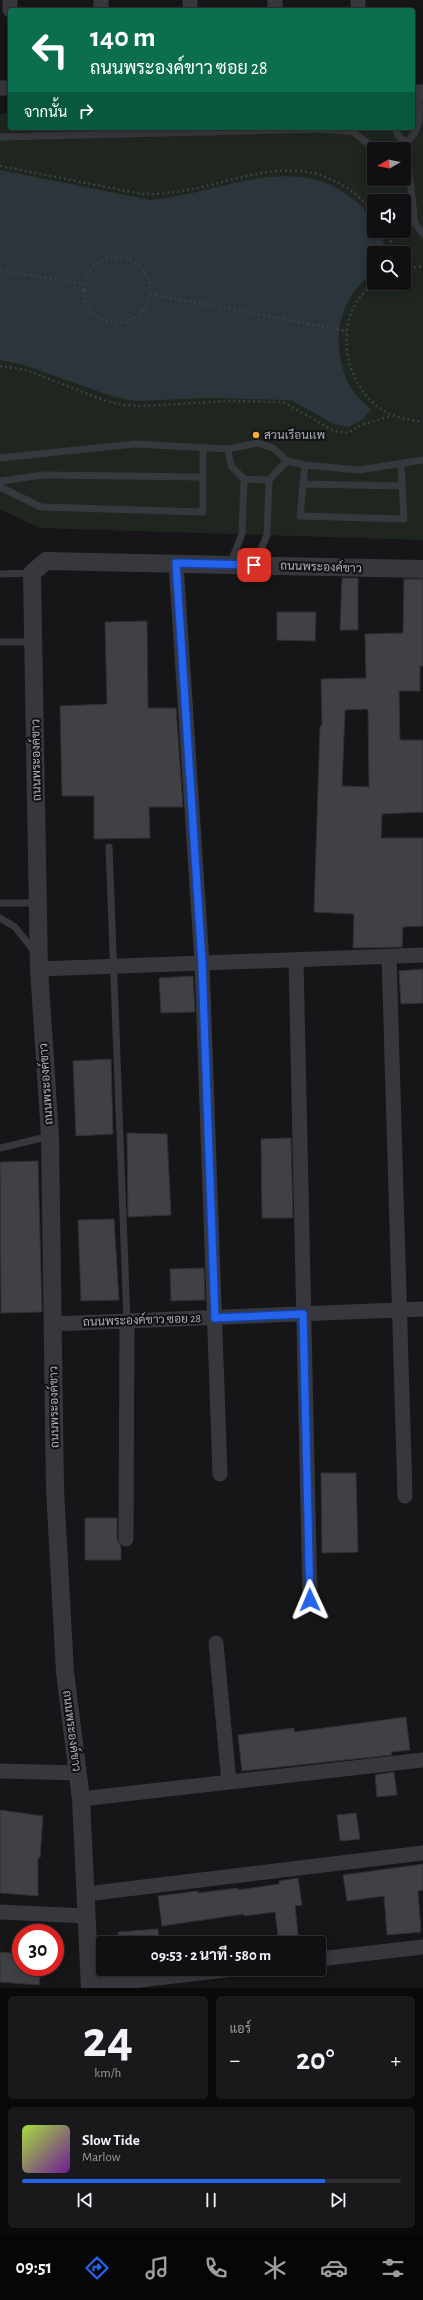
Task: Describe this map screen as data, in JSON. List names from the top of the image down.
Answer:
{
  "streets": {
    "street": ["ถนนพระองค์ขาว", "ถนนพระองค์ขาว ซอย 28"]
  },
  "crossings": [
    ["ถนนพระองค์ขาว", "ถนนพระองค์ขาว ซอย 28"]
  ],
  "places": ["สวนเรึอนเเพ"],
  "north": "left",
  "page": {
    "turn": ["140 m", "ถนนพระองค์ขาว ซอย 28"],
    "then": "จากนั้น",
    "limit": "30",
    "trip": "09:53 · 2 นาที · 580 m",
    "tile": [
      ["24", "km/h"],
      "แอร์"
    ],
    "heat": ["−", "20°", "+"],
    "song": ["Slow Tide", "Marlow"],
    "tabs": "09:51"
  }
}
